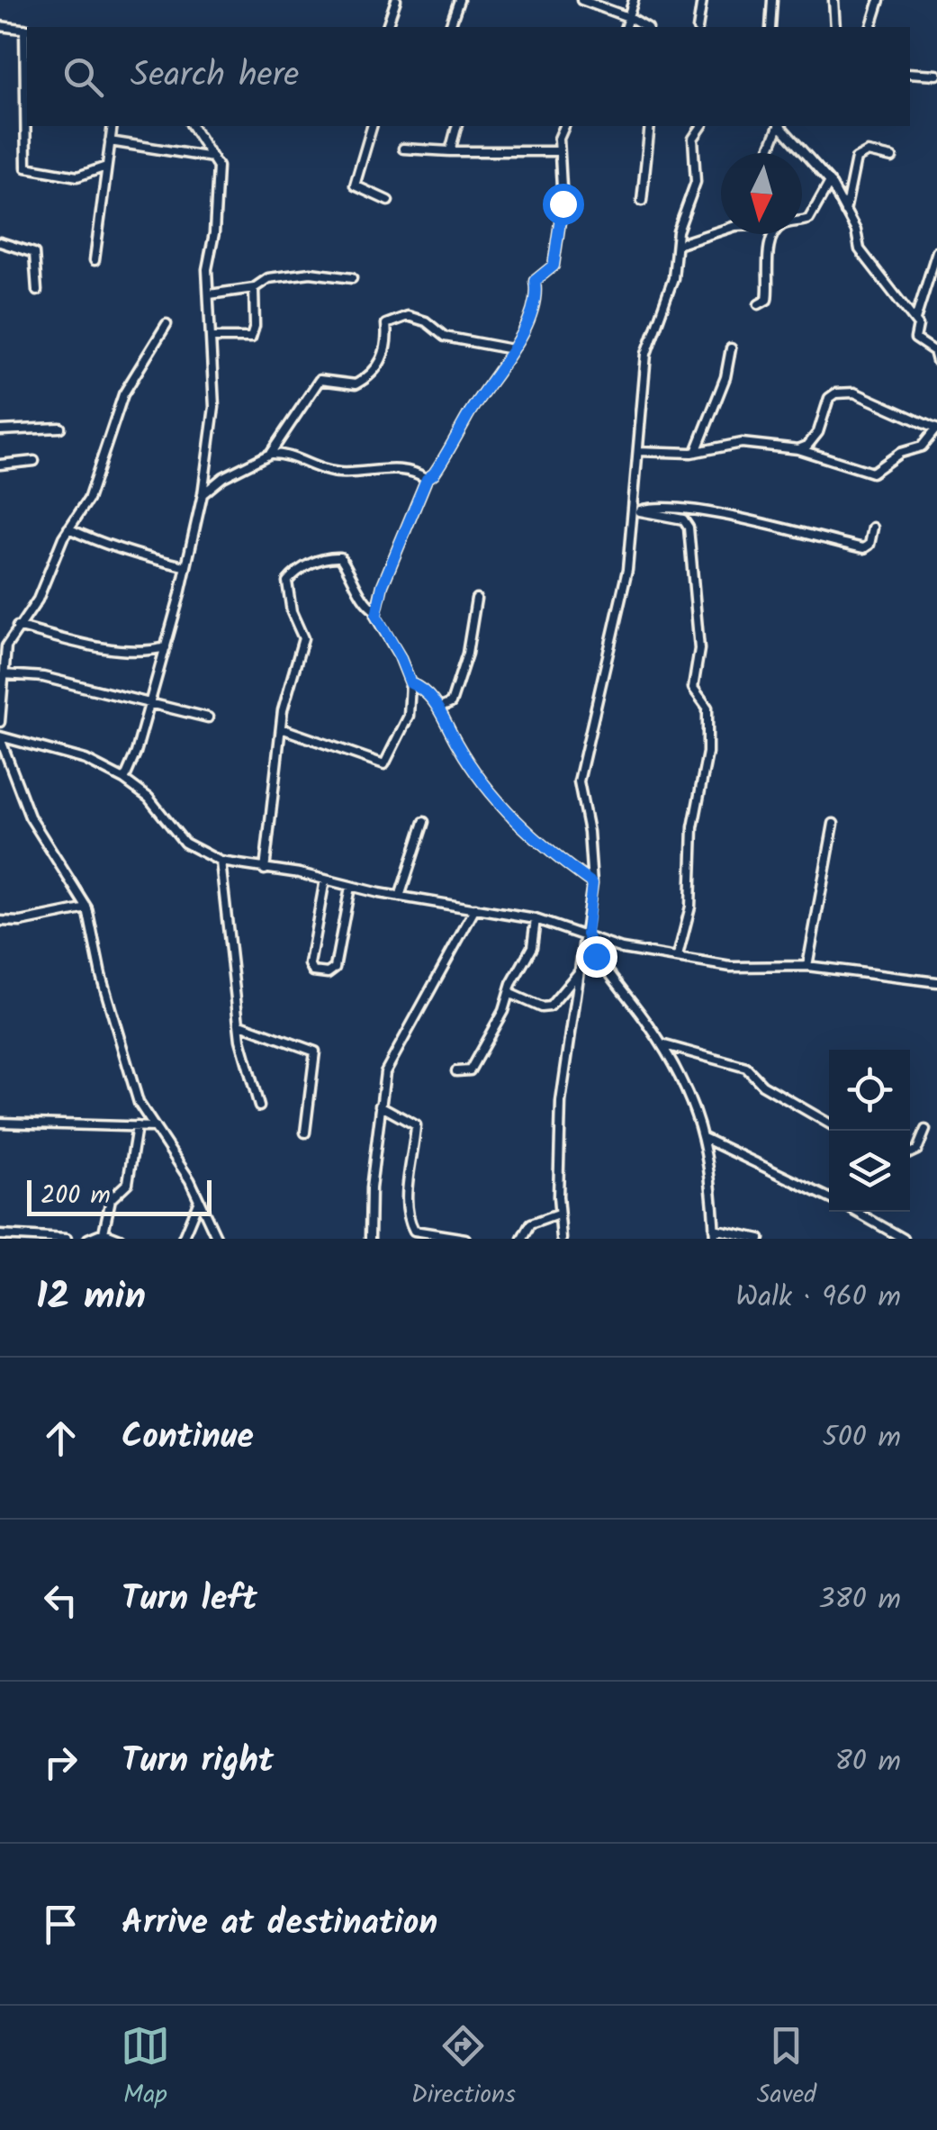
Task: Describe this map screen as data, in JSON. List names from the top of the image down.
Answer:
{
  "scale_bar": "200 m",
  "north": "bottom",
  "page": {
    "search": "Search here",
    "scale": "200 m",
    "heading": ["12 min", "Walk · 960 m"],
    "list": [
      ["Continue", "500 m"],
      ["Turn left", "380 m"],
      ["Turn right", "80 m"],
      "Arrive at destination"
    ],
    "nav": ["Map", "Directions", "Saved"]
  }
}
